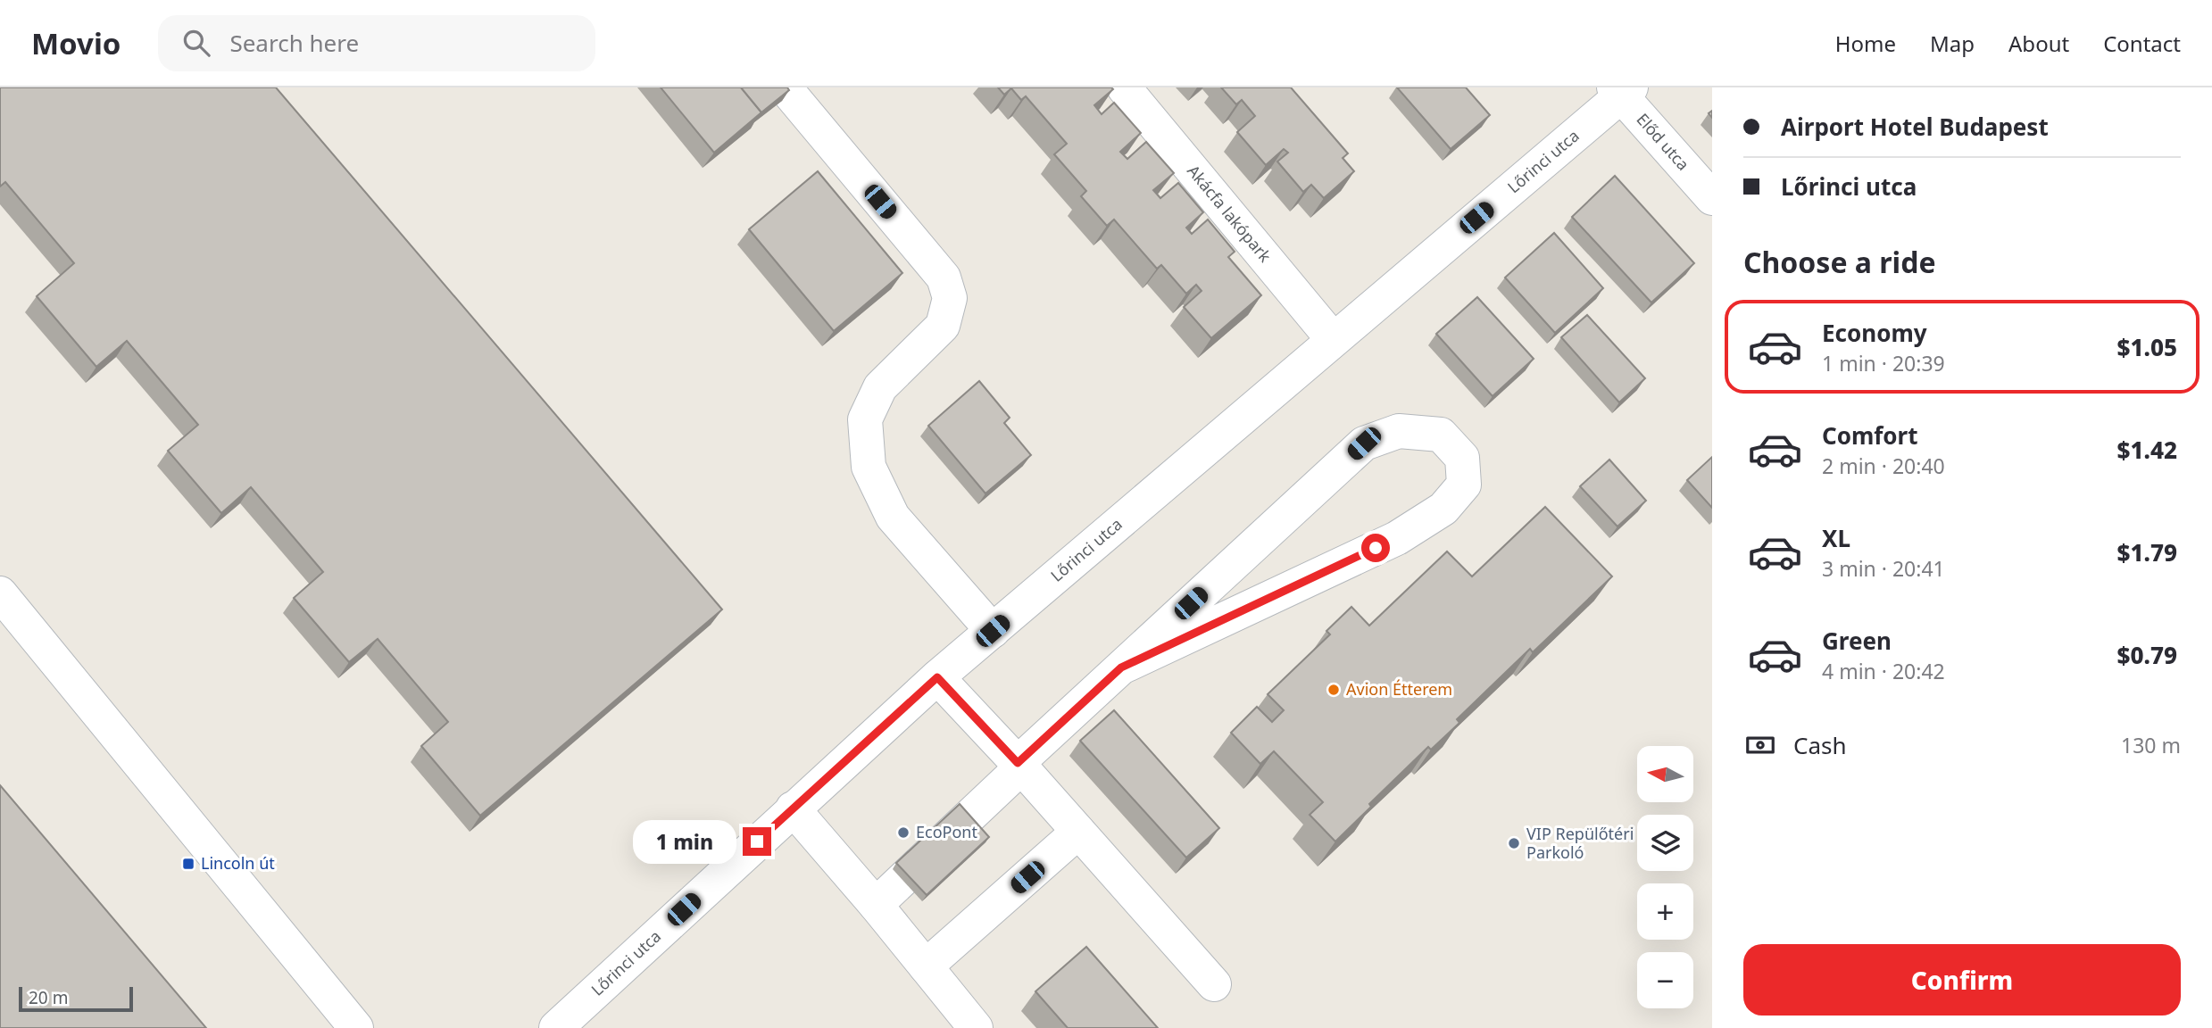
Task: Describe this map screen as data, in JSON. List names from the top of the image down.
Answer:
{
  "streets": {
    "street": ["Előd utca", "Lőrinci utca", "Akácfa lakópark"]
  },
  "crossings": [
    ["Előd utca", "Lőrinci utca"],
    ["Lőrinci utca", "Akácfa lakópark"]
  ],
  "places": {
    "other": ["Avion Étterem", "EcoPont", "VIP Repülőtéri Parkoló"],
    "transit": ["Lincoln út"]
  },
  "scale_bar": "20 m",
  "north": "left",
  "page": {
    "header": "Movio",
    "search": "Search here",
    "nav": [
      "Home",
      "Map",
      "About",
      "Contact"
    ],
    "banner": ["Airport Hotel Budapest", "Lőrinci utca"],
    "heading": "Choose a ride",
    "list": [
      {
        "name": "Economy",
        "note": "1 min · 20:39",
        "value": "$1.05"
      },
      {
        "name": "Comfort",
        "note": "2 min · 20:40",
        "value": "$1.42"
      },
      {
        "name": "XL",
        "note": "3 min · 20:41",
        "value": "$1.79"
      },
      {
        "name": "Green",
        "note": "4 min · 20:42",
        "value": "$0.79"
      }
    ],
    "pay": ["Cash", "130 m"],
    "map_buttons": ["+", "−"],
    "bubble": "1 min",
    "buttons": "Confirm",
    "scale": "20 m"
  }
}
